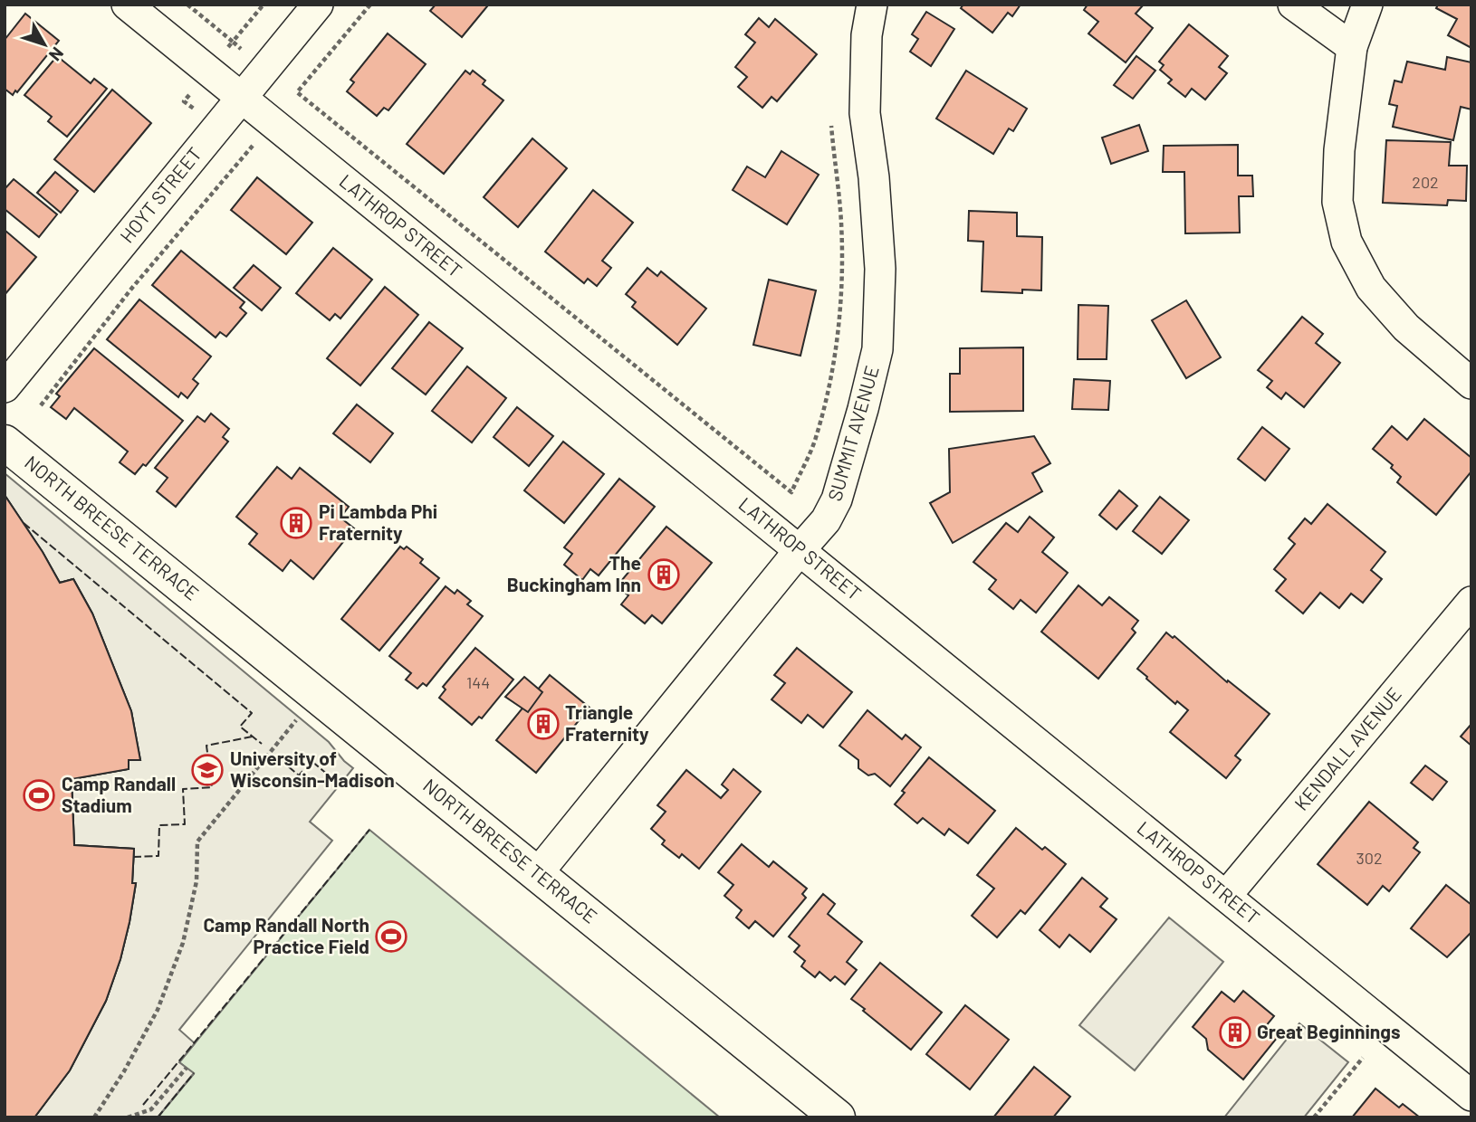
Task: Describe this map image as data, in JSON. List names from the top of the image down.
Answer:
{
  "streets": {
    "street": [
      "HOYT STREET",
      "LATHROP STREET",
      "SUMMIT AVENUE",
      "NORTH BREESE TERRACE",
      "KENDALL AVENUE"
    ]
  },
  "crossings": [
    ["HOYT STREET", "LATHROP STREET"],
    ["LATHROP STREET", "SUMMIT AVENUE"],
    ["LATHROP STREET", "KENDALL AVENUE"],
    ["SUMMIT AVENUE", "NORTH BREESE TERRACE"]
  ],
  "places": {
    "building": [
      "Pi Lambda Phi Fraternity",
      "The Buckingham Inn",
      "Triangle Fraternity",
      "Great Beginnings"
    ],
    "school or university": ["University of Wisconsin-Madison"],
    "sports": ["Camp Randall Stadium", "Camp Randall North Practice Field"]
  },
  "house_numbers": ["202", "144", "302"],
  "north": "bottom right"
}
